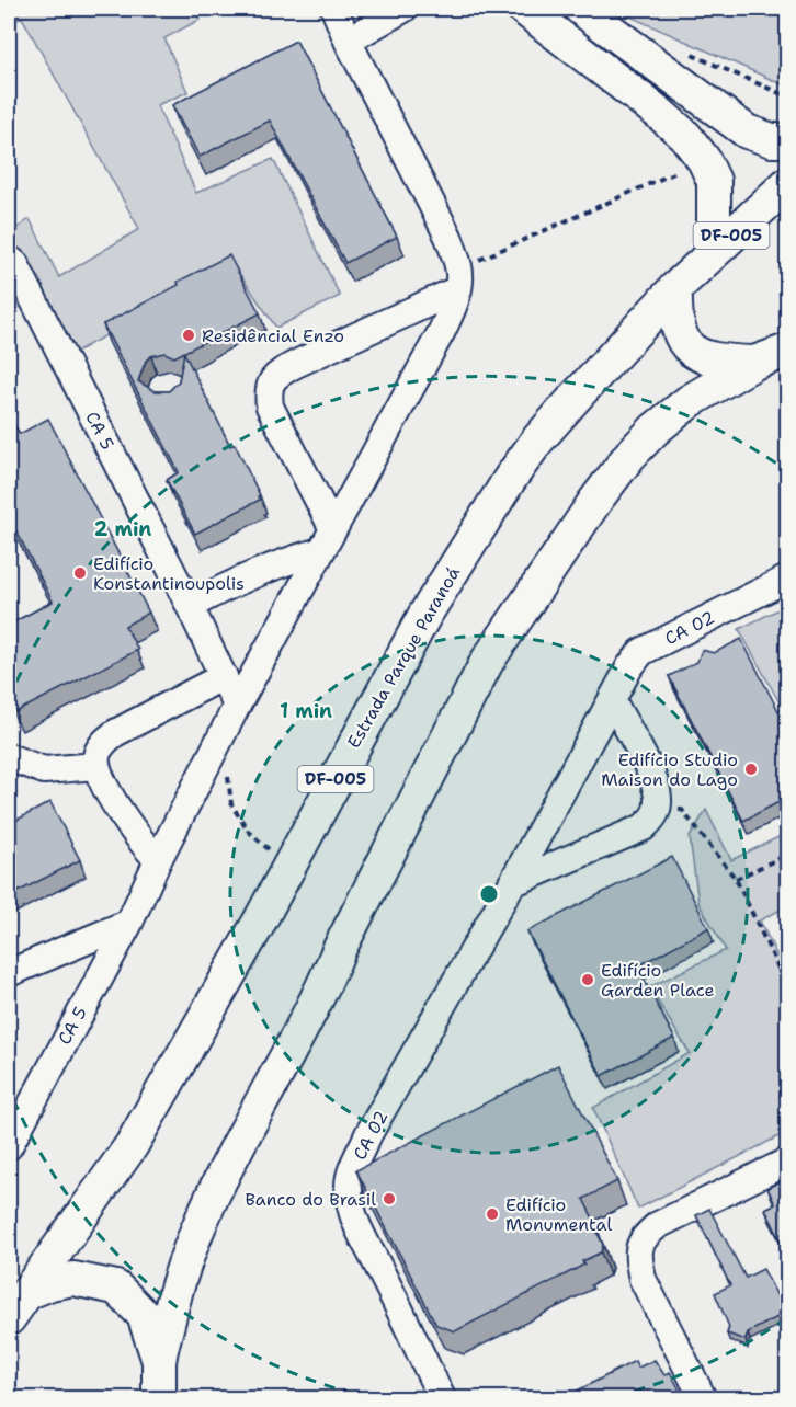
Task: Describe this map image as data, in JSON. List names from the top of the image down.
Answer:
{
  "streets": {
    "main road": ["DF-005", "Estrada Parque Paranoá"],
    "street": ["CA 5", "CA 02"]
  },
  "places": [
    "Residêncial Enzo",
    "Edifício Konstantinoupolis",
    "Edifício Studio Maison do Lago",
    "Edifício Garden Place",
    "Banco do Brasil",
    "Edifício Monumental"
  ],
  "rings": ["2 min", "1 min"]
}
